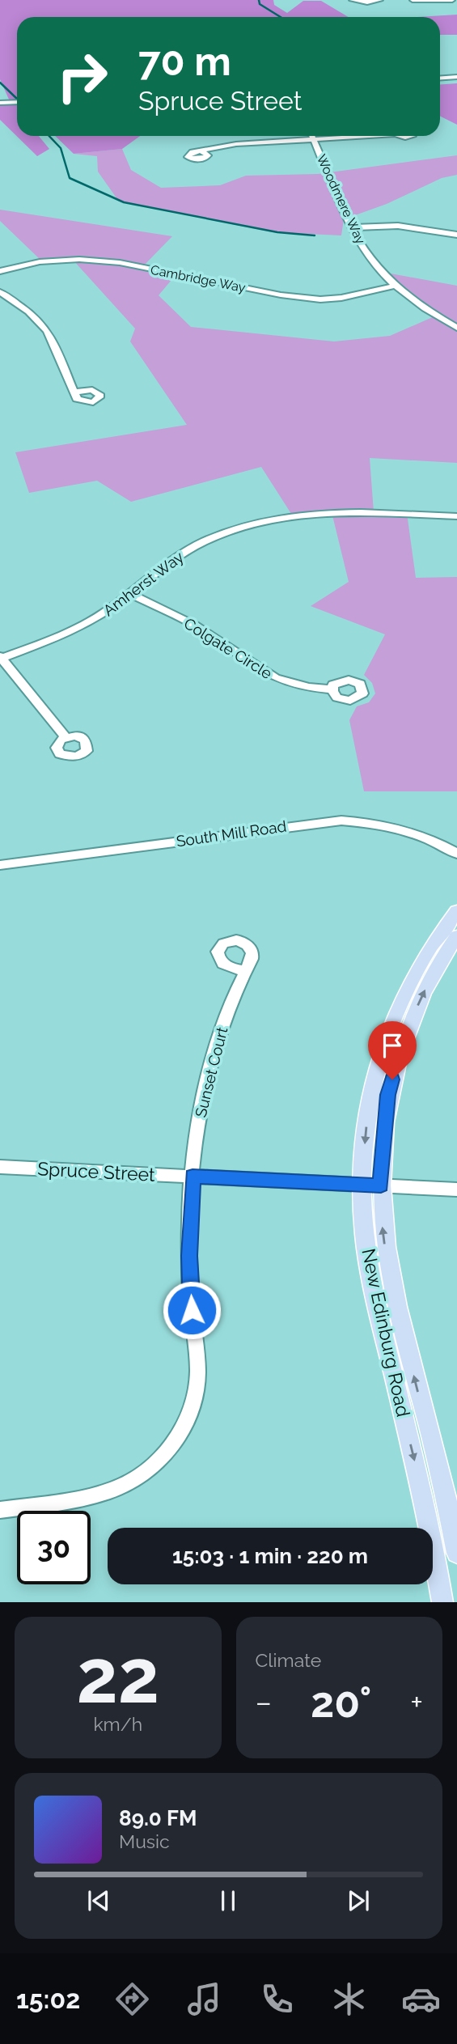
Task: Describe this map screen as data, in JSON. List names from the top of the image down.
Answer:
{
  "streets": {
    "main road": ["New Edinburg Road"],
    "street": [
      "Woodmere Way",
      "Cambridge Way",
      "Amherst Way",
      "Colgate Circle",
      "South Mill Road",
      "Sunset Court",
      "Spruce Street"
    ]
  },
  "crossings": [
    ["Woodmere Way", "Cambridge Way"],
    ["Amherst Way", "Colgate Circle"],
    ["Sunset Court", "Spruce Street"],
    ["Spruce Street", "New Edinburg Road"]
  ],
  "page": {
    "turn": ["70 m", "Spruce Street"],
    "limit": "30",
    "trip": "15:03 · 1 min · 220 m",
    "tile": [
      ["22", "km/h"],
      "Climate"
    ],
    "heat": ["−", "20°", "+"],
    "song": ["89.0 FM", "Music"],
    "tabs": "15:02"
  }
}
